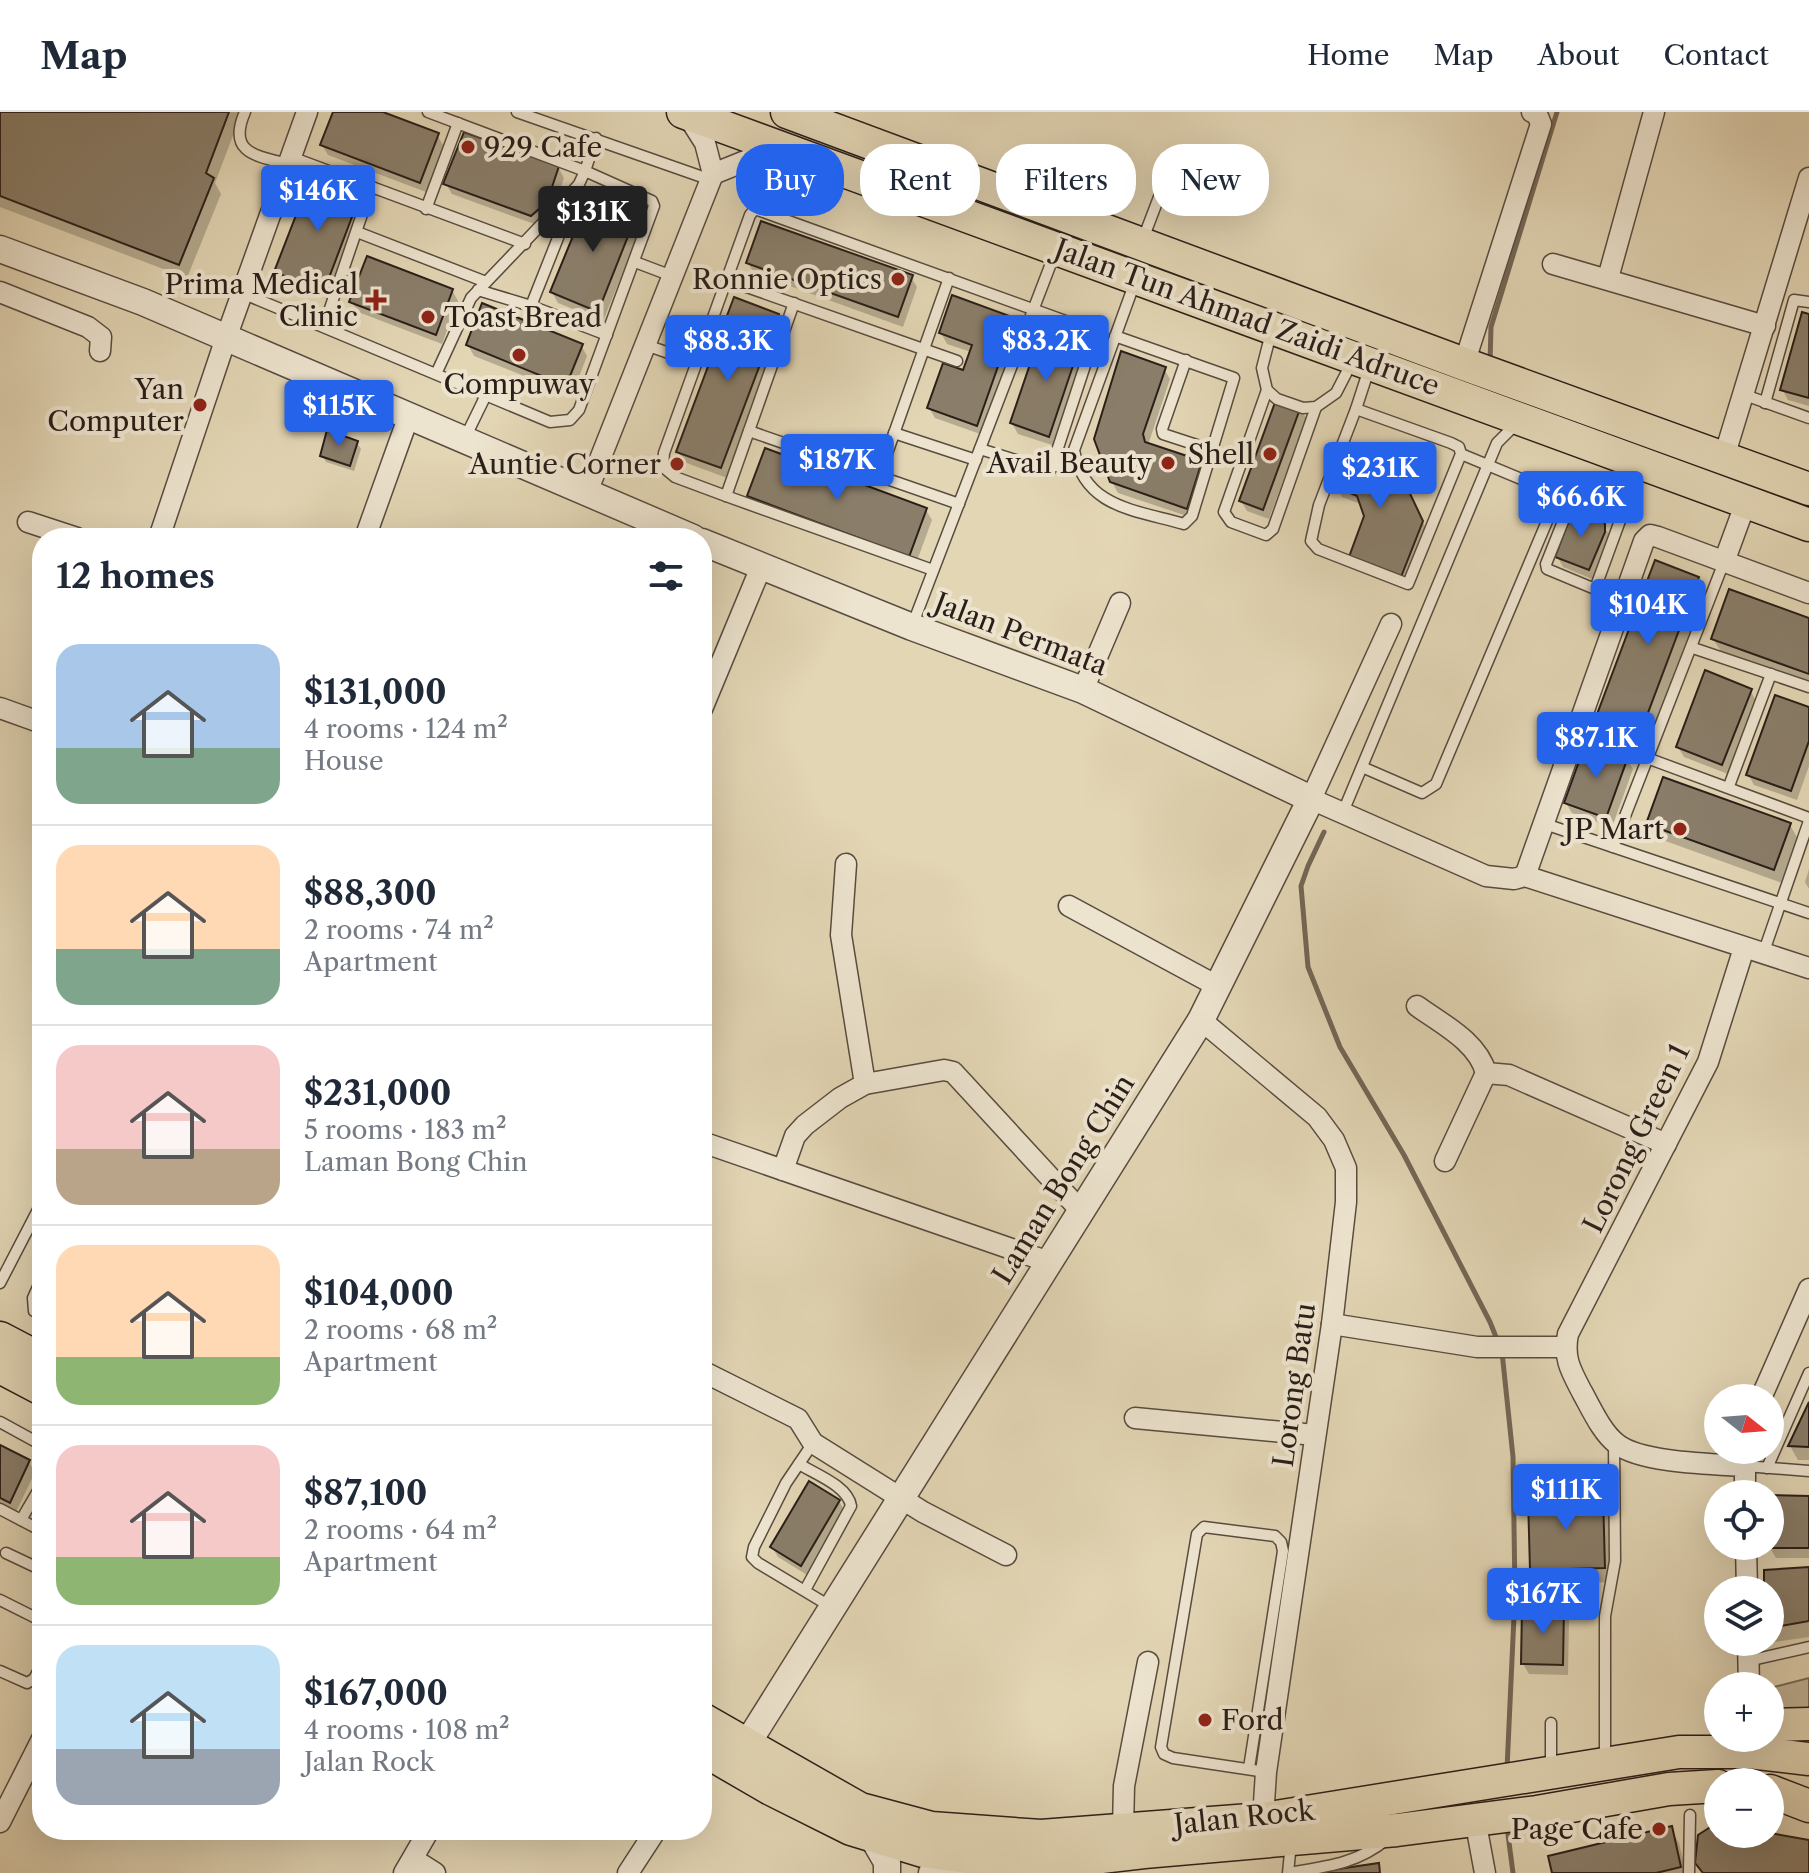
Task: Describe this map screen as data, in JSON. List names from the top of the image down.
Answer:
{
  "streets": {
    "main road": ["Jalan Tun Ahmad Zaidi Adruce", "Jalan Rock"],
    "street": [
      "Jalan Permata",
      "Lorong Green 1",
      "Laman Bong Chin",
      "Lorong Batu"
    ]
  },
  "crossings": [
    ["Jalan Permata", "Laman Bong Chin"],
    ["Laman Bong Chin", "Lorong Batu"],
    ["Laman Bong Chin", "Jalan Rock"],
    ["Lorong Batu", "Jalan Rock"]
  ],
  "places": {
    "other": [
      "929 Cafe",
      "Ronnie Optics",
      "Toast Bread",
      "Compuway",
      "Yan Computer",
      "Shell",
      "Avail Beauty",
      "Auntie Corner",
      "JP Mart",
      "Ford",
      "Page Cafe"
    ],
    "health": ["Prima Medical Clinic"]
  },
  "north": "right",
  "page": {
    "header": "Map",
    "nav": [
      "Home",
      "Map",
      "About",
      "Contact"
    ],
    "chip": [
      "Buy",
      "Rent",
      "Filters",
      "New"
    ],
    "price": [
      "$146K",
      "$131K",
      "$88.3K",
      "$83.2K",
      "$115K",
      "$187K",
      "$231K",
      "$66.6K",
      "$104K",
      "$87.1K",
      "$111K",
      "$167K"
    ],
    "heading": "12 homes",
    "list": [
      {
        "name": "$131,000",
        "note": "4 rooms · 124 m² · House"
      },
      {
        "name": "$88,300",
        "note": "2 rooms · 74 m² · Apartment"
      },
      {
        "name": "$231,000",
        "note": "5 rooms · 183 m² · Laman Bong Chin"
      },
      {
        "name": "$104,000",
        "note": "2 rooms · 68 m² · Apartment"
      },
      {
        "name": "$87,100",
        "note": "2 rooms · 64 m² · Apartment"
      },
      {
        "name": "$167,000",
        "note": "4 rooms · 108 m² · Jalan Rock"
      }
    ],
    "map_buttons": ["+", "−"]
  }
}
